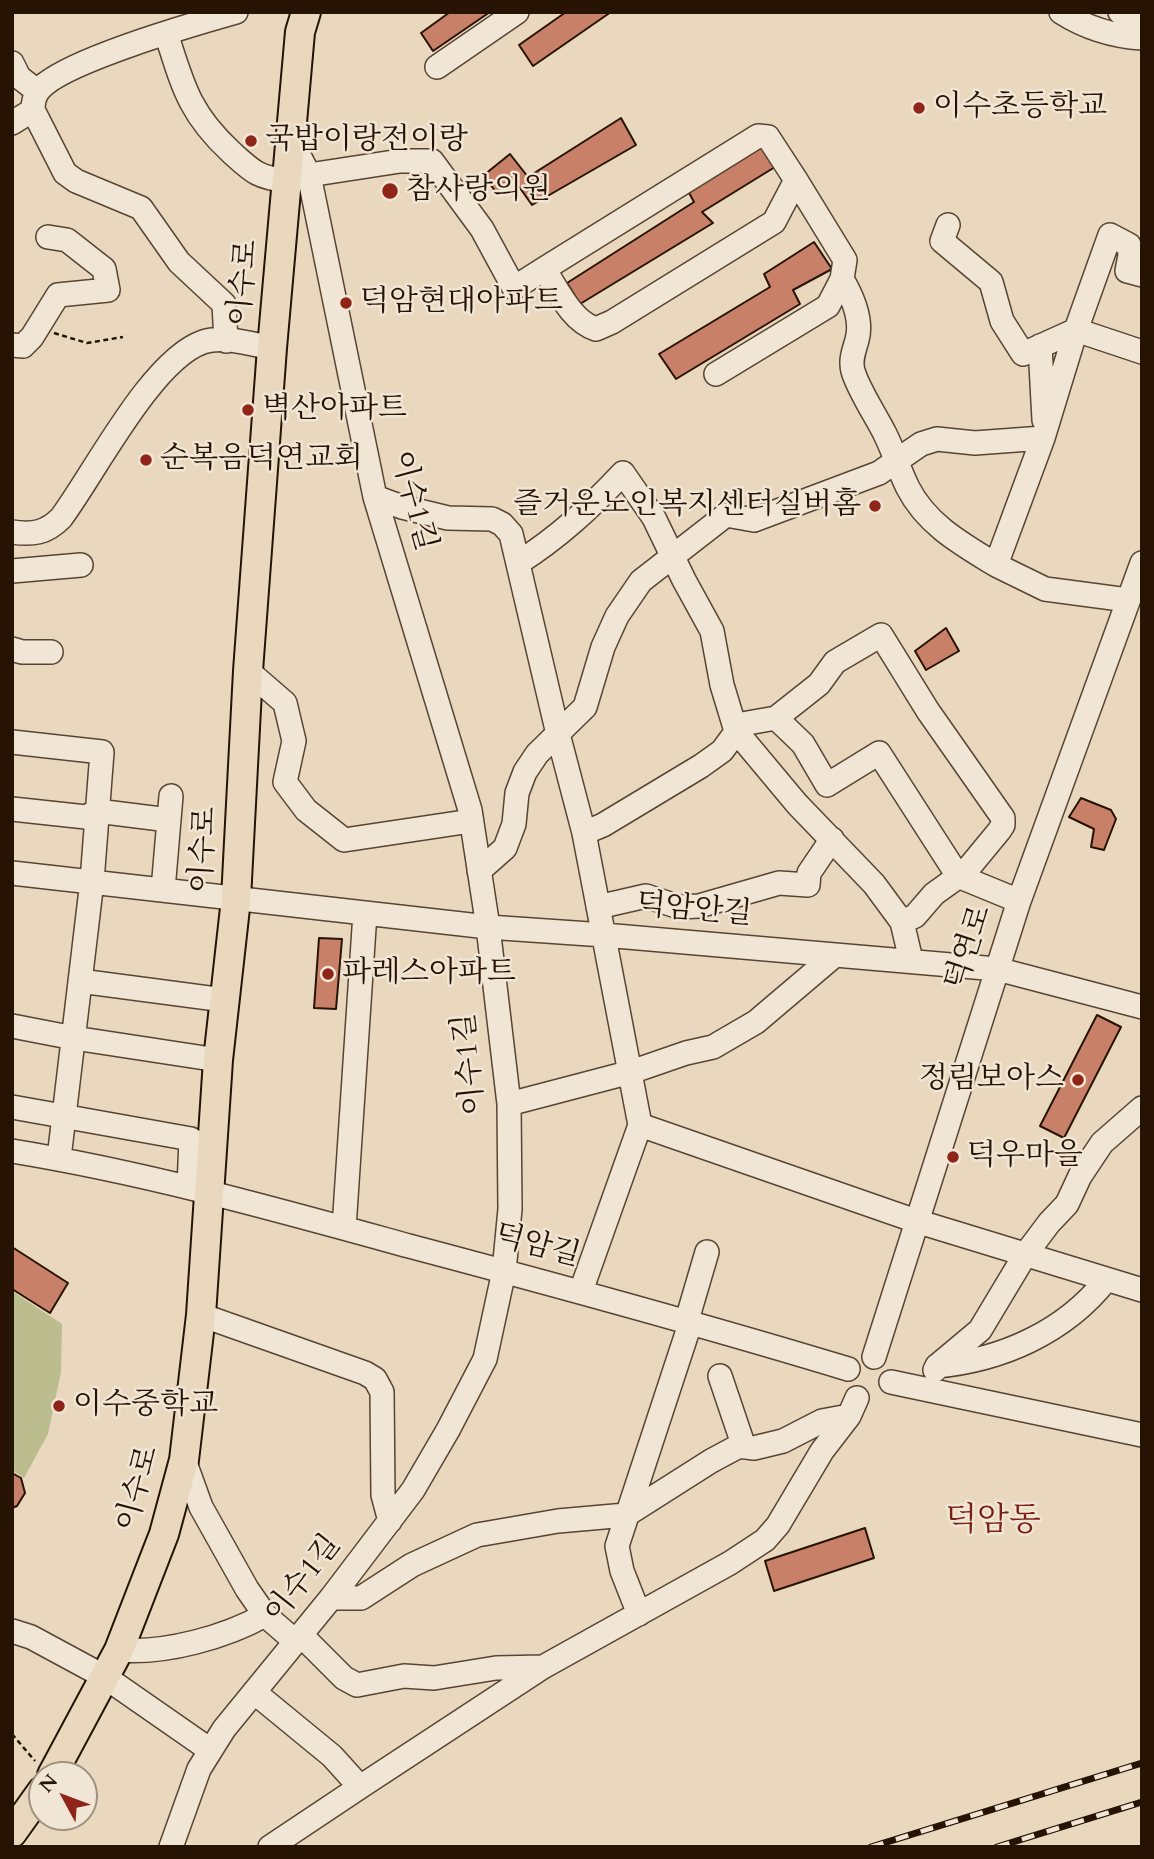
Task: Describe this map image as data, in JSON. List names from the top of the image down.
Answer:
{
  "streets": {
    "main road": ["이수로"],
    "street": [
      "이수1길",
      "덕암안길",
      "덕연로",
      "덕암길"
    ]
  },
  "crossings": [
    ["이수로", "이수1길"],
    ["이수로", "덕암안길"],
    ["이수로", "덕암길"],
    ["이수1길", "덕암안길"],
    ["이수1길", "덕암길"],
    ["덕암안길", "덕연로"],
    ["덕연로", "덕암길"]
  ],
  "districts": ["덕암동"],
  "places": [
    "이수초등학교",
    "국밥이랑전이랑",
    "참사랑의원",
    "덕암현대아파트",
    "벽산아파트",
    "순복음덕연교회",
    "즐거운노인복지센터실버홈",
    "파레스아파트",
    "정림보아스",
    "덕우마을",
    "이수중학교"
  ],
  "north": "top left"
}
